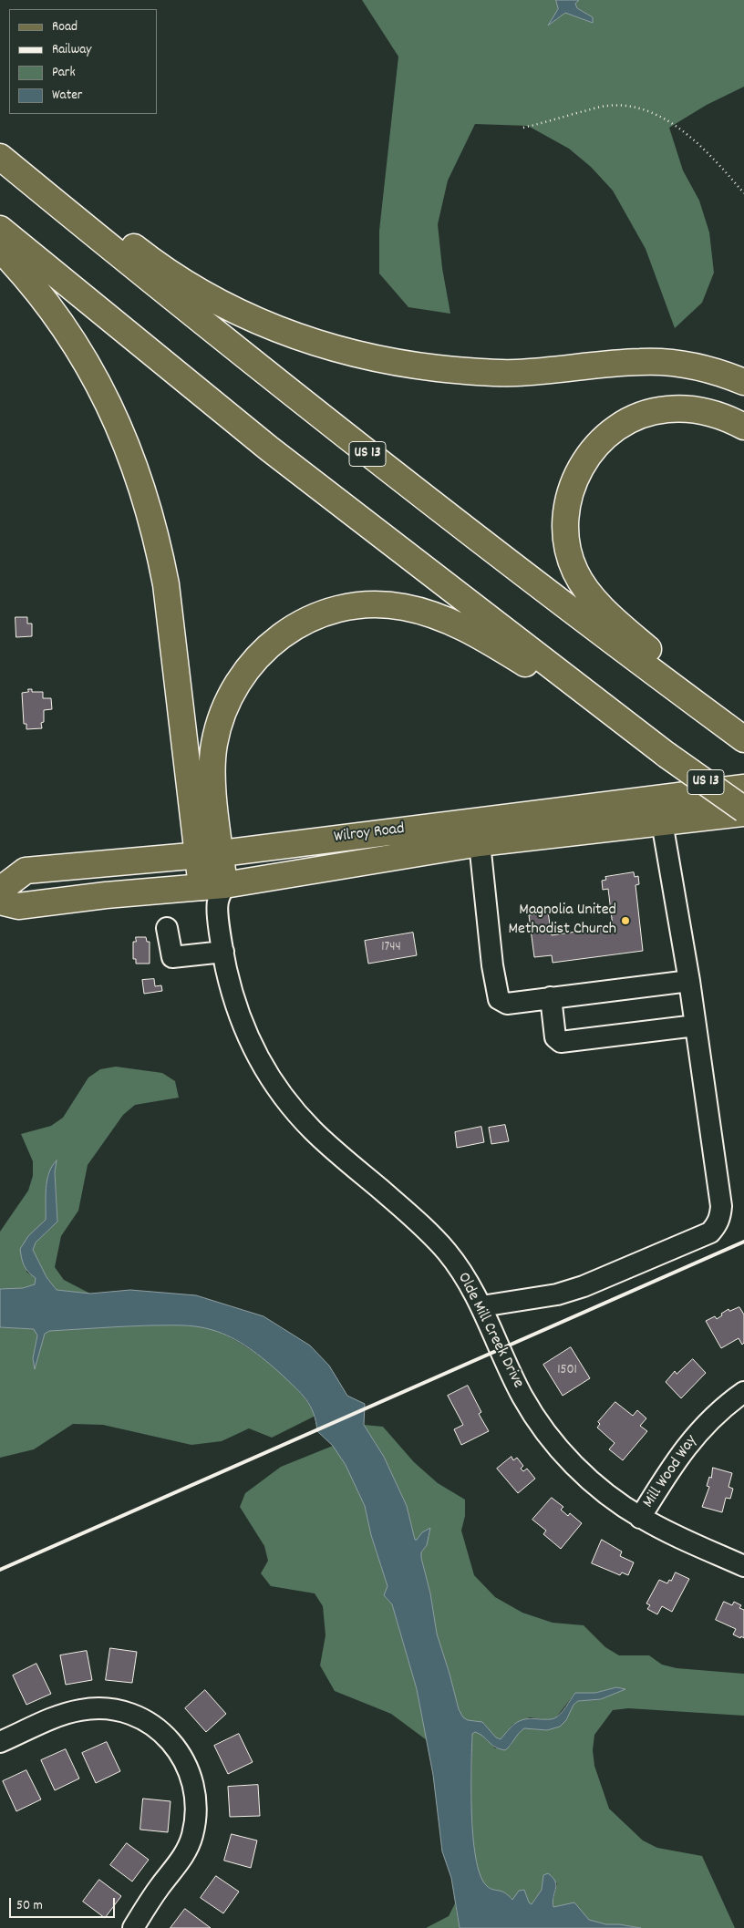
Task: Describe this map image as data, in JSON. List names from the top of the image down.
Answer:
{
  "streets": {
    "main road": ["US 13", "Wilroy Road"],
    "street": ["Olde Mill Creek Drive", "Mill Wood Way"]
  },
  "crossings": [
    ["US 13", "Wilroy Road"],
    ["Wilroy Road", "Olde Mill Creek Drive"],
    ["Olde Mill Creek Drive", "Mill Wood Way"]
  ],
  "places": ["Magnolia United Methodist Church"],
  "house_numbers": ["1744", "1501"],
  "legend": [
    "Road",
    "Railway",
    "Park",
    "Water"
  ],
  "scale_bar": "50 m"
}
